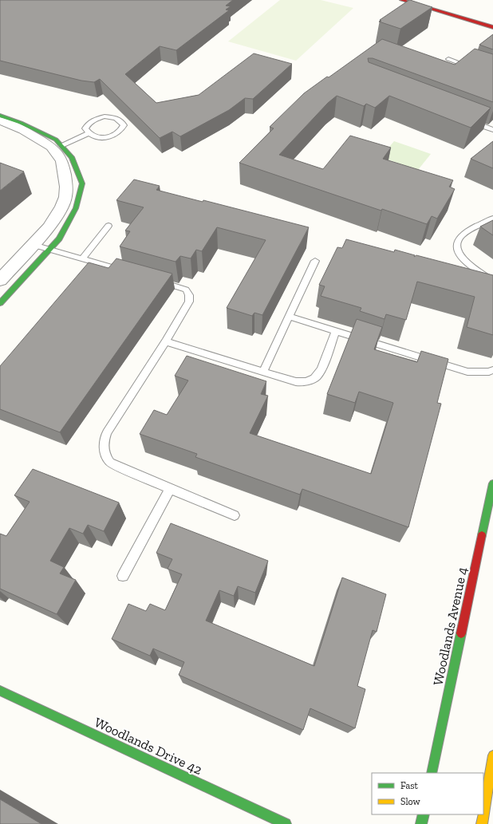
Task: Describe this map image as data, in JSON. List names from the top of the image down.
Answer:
{
  "streets": {
    "street": ["Woodlands Avenue 4", "Woodlands Drive 42"]
  },
  "legend": ["Fast", "Slow"]
}
